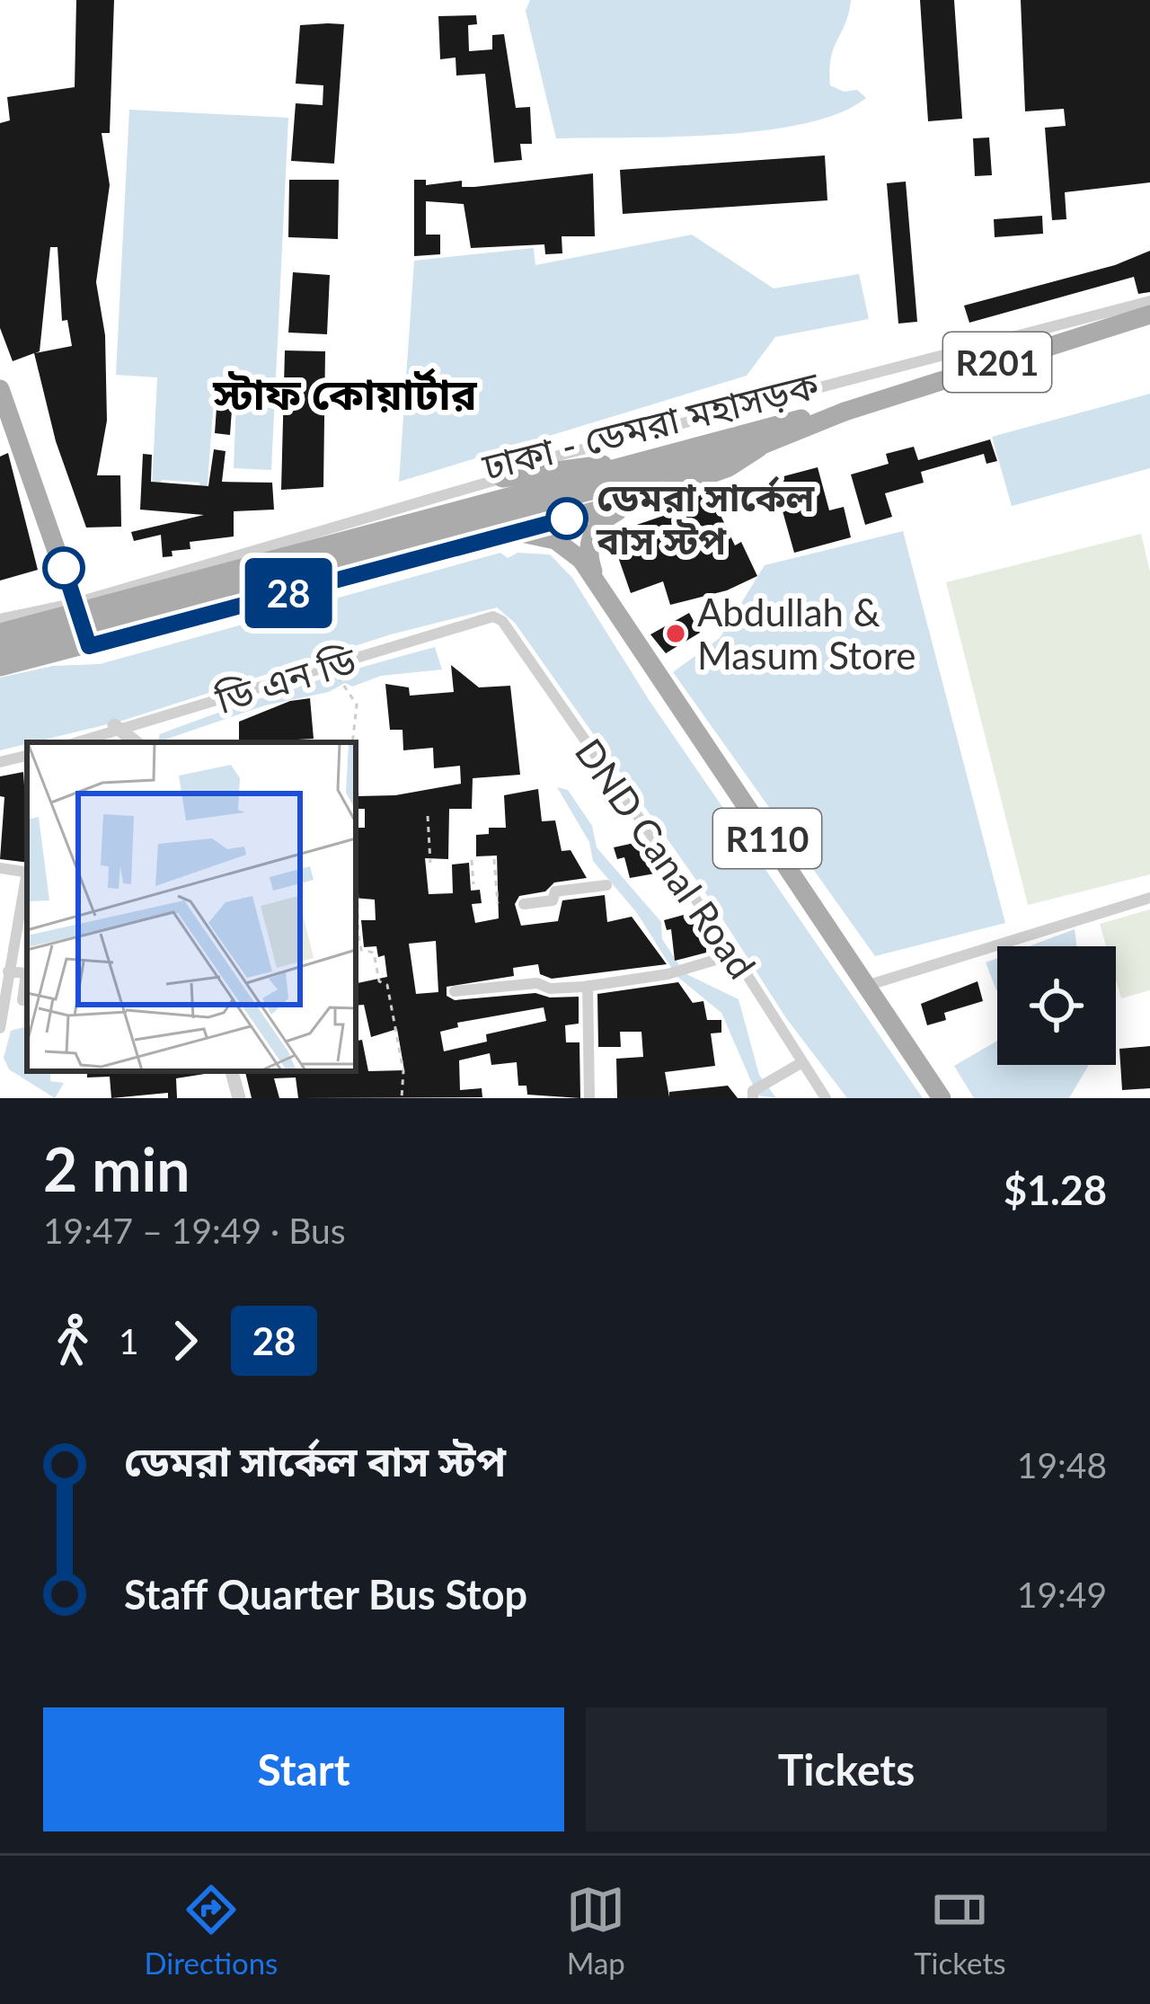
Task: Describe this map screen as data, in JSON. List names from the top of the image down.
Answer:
{
  "streets": {
    "main road": ["R201", "ঢাকা - ডেমরা মহাসড়ক", "R110"],
    "street": ["ডি এন ডি", "DND Canal Road"]
  },
  "crossings": [
    ["R201", "ঢাকা - ডেমরা মহাসড়ক"],
    ["ডি এন ডি", "DND Canal Road"]
  ],
  "districts": ["স্টাফ কোয়ার্টার"],
  "places": ["ডেমরা সার্কেল বাস স্টপ", "Abdullah & Masum Store"],
  "lines": ["bus line 28"],
  "page": {
    "on_map": "28",
    "heading": ["2 min", "19:47 – 19:49 · Bus", "$1.28"],
    "legs": ["1", "28"],
    "list": [
      {
        "name": "ডেমরা সার্কেল বাস স্টপ",
        "value": "19:48"
      },
      {
        "name": "Staff Quarter Bus Stop",
        "value": "19:49"
      }
    ],
    "buttons": ["Start", "Tickets"],
    "tabs": ["Directions", "Map", "Tickets"]
  }
}
